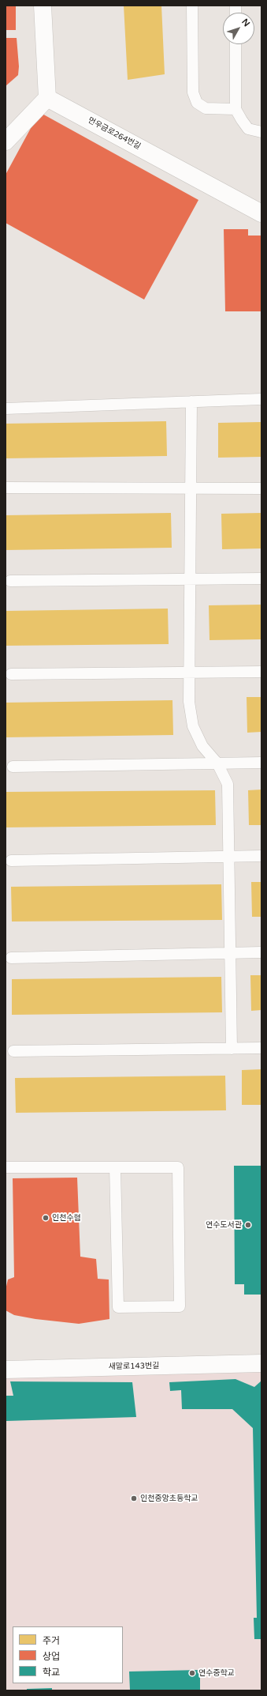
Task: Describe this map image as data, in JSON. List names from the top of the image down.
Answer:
{
  "streets": {
    "street": ["먼우금로264번길", "새말로143번길"]
  },
  "places": [
    "인천수협",
    "연수도서관",
    "인천중앙초등학교",
    "연수중학교"
  ],
  "legend": ["주거", "상업", "학교"],
  "north": "top right"
}
